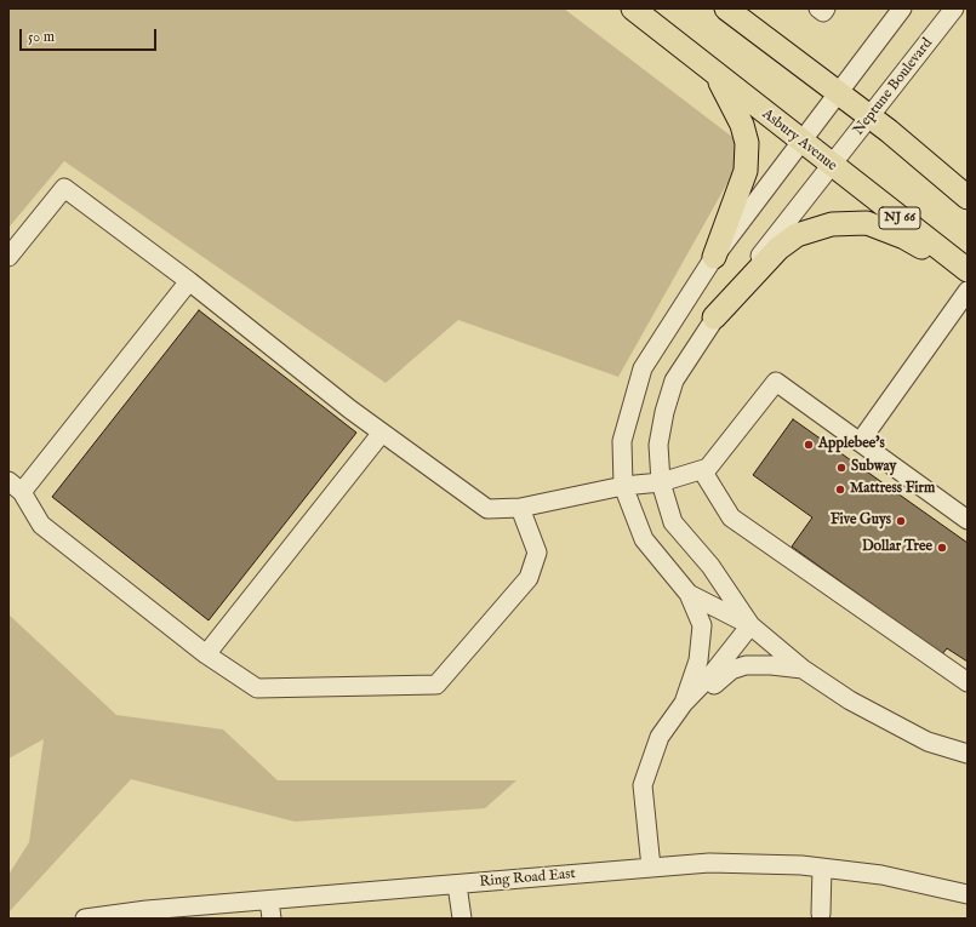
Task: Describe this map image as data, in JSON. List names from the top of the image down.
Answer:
{
  "streets": {
    "main road": ["Asbury Avenue", "NJ 66"],
    "street": ["Neptune Boulevard", "Ring Road East"]
  },
  "crossings": [
    ["Neptune Boulevard", "Asbury Avenue"]
  ],
  "places": [
    "Applebee's",
    "Subway",
    "Mattress Firm",
    "Five Guys",
    "Dollar Tree"
  ],
  "scale_bar": "50 m"
}
